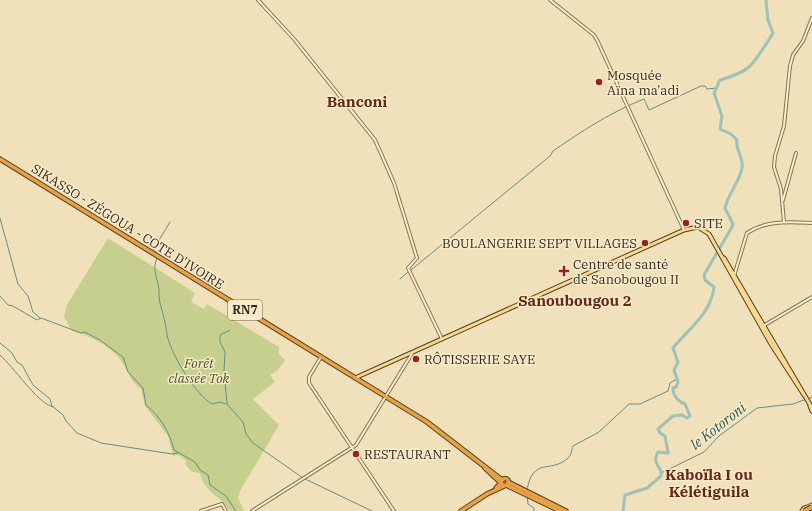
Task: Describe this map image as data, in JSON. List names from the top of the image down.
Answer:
{
  "streets": {
    "highway": ["SIKASSO - ZÉGOUA - COTE D'IVOIRE", "RN7"]
  },
  "crossings": [
    ["SIKASSO - ZÉGOUA - COTE D'IVOIRE", "RN7"]
  ],
  "districts": ["Banconi", "Sanoubougou 2", "Kaboïla I ou Kélétiguila"],
  "water": ["le Kotoroni"],
  "parks": ["Forêt classée Tok"],
  "places": {
    "other": [
      "Mosquée Aïna ma'adi",
      "SITE",
      "BOULANGERIE SEPT VILLAGES",
      "RÔTISSERIE SAYE",
      "RESTAURANT"
    ],
    "health": ["Centre de santé de Sanobougou II"]
  }
}
